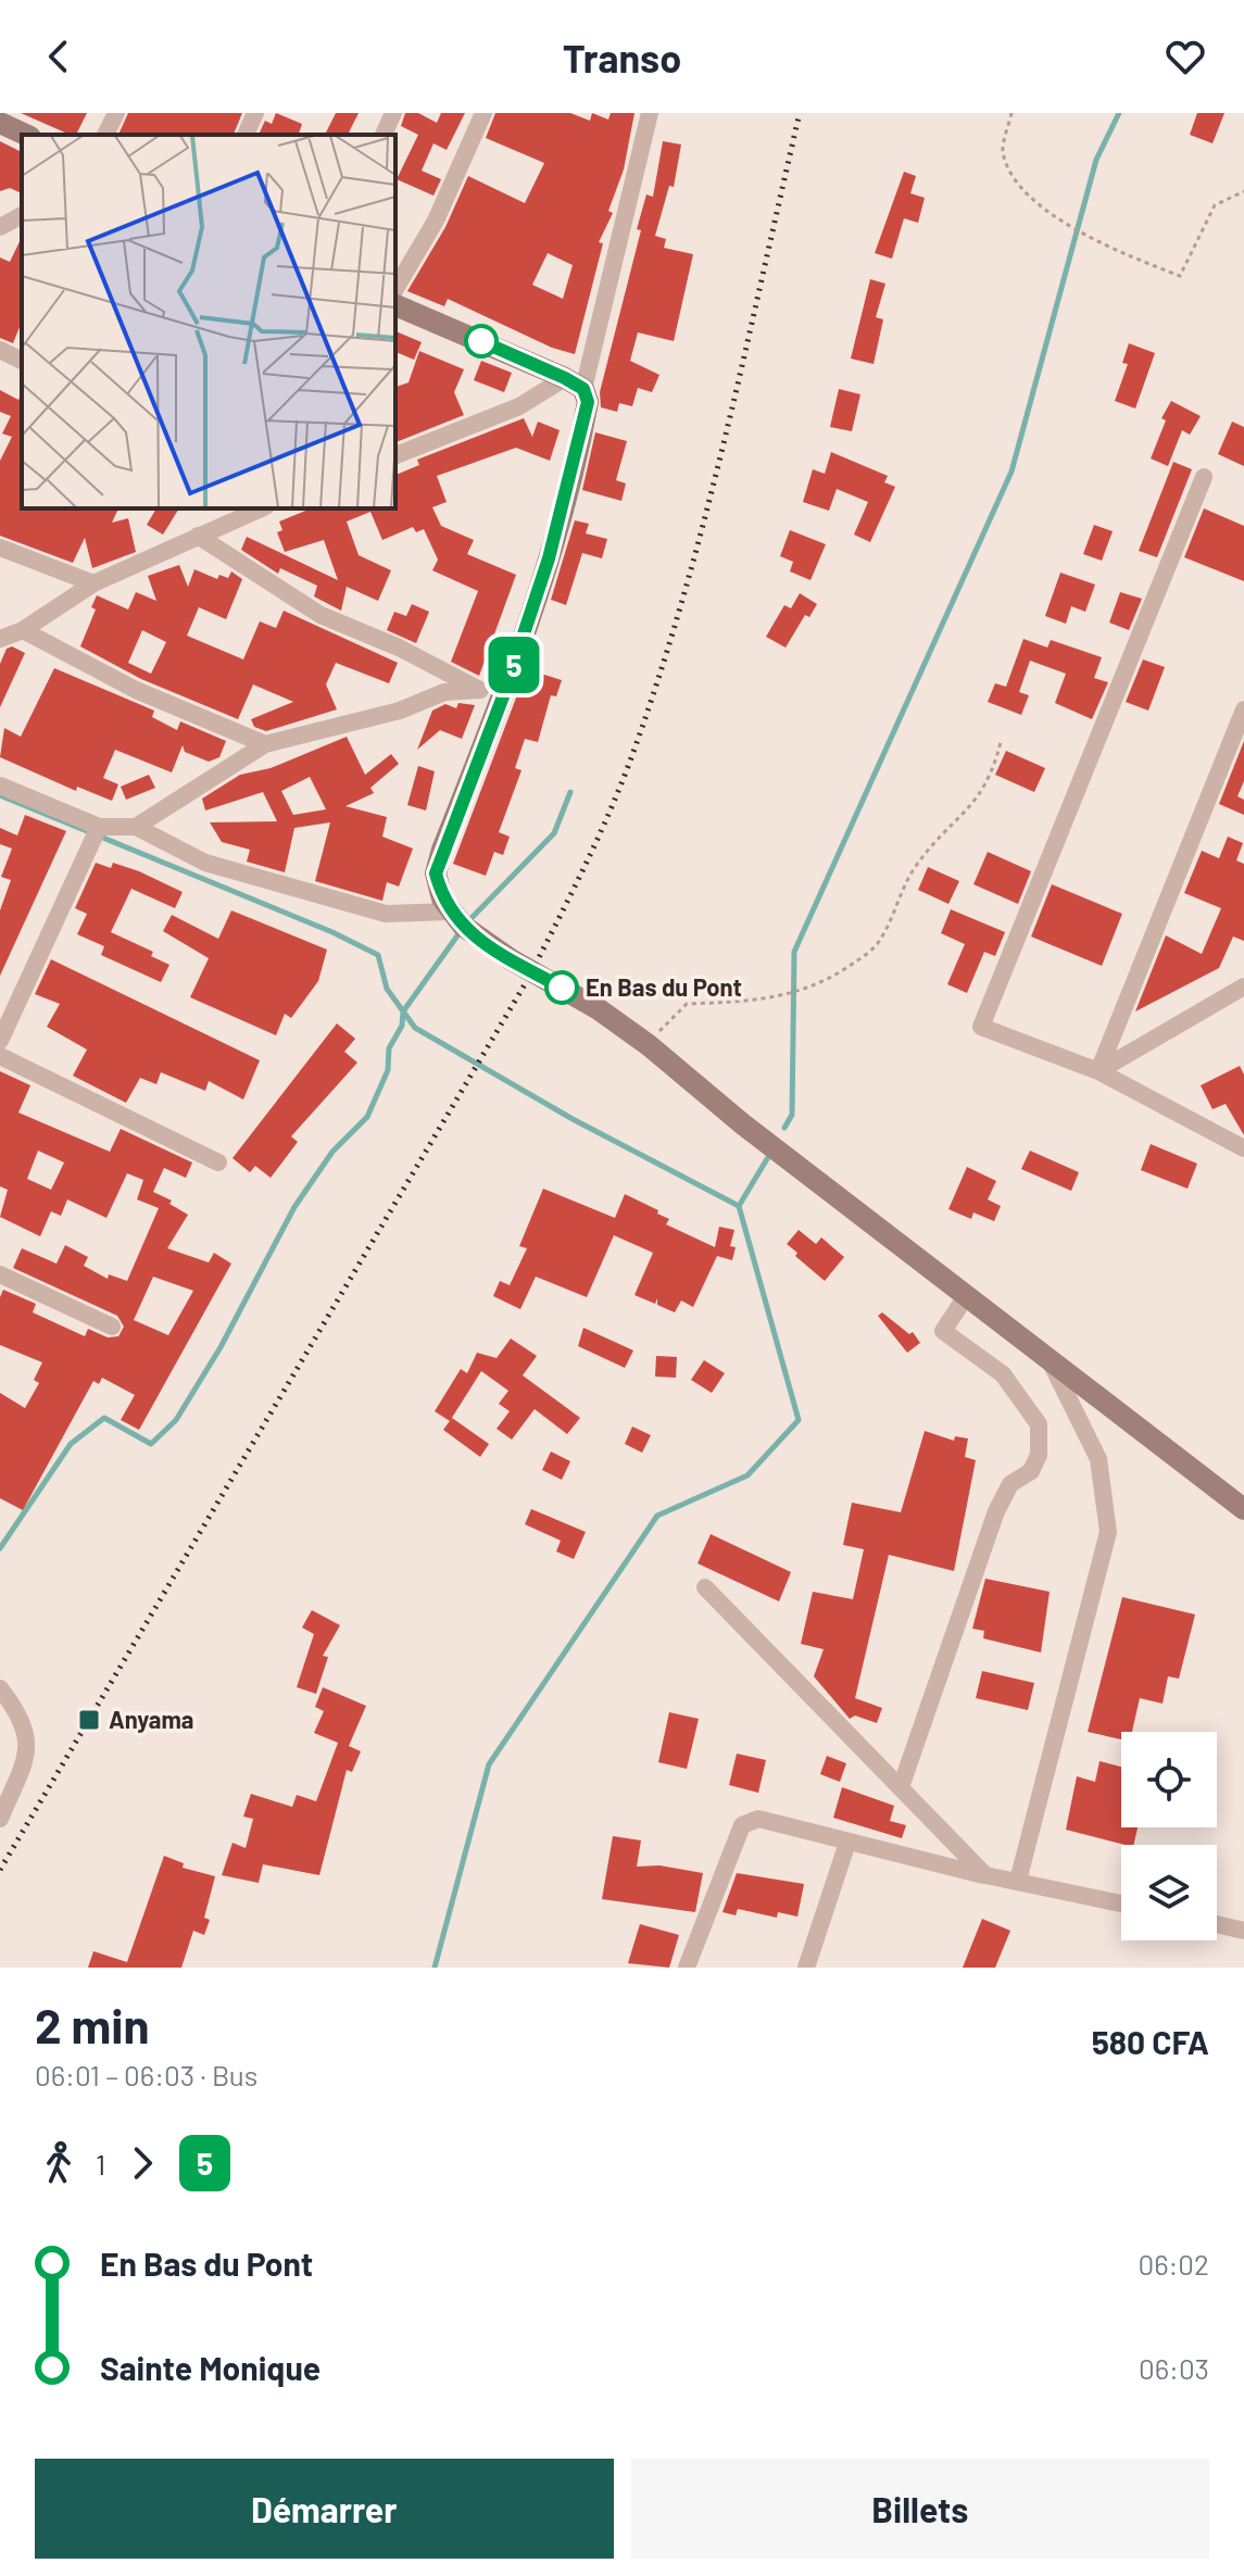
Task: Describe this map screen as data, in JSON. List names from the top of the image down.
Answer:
{
  "places": {
    "other": ["En Bas du Pont"],
    "transit": ["Anyama"]
  },
  "lines": ["bus line 5"],
  "page": {
    "header": "Transo",
    "on_map": "5",
    "heading": ["2 min", "06:01 – 06:03 · Bus", "580 CFA"],
    "legs": ["1", "5"],
    "list": [
      {
        "name": "En Bas du Pont",
        "value": "06:02"
      },
      {
        "name": "Sainte Monique",
        "value": "06:03"
      }
    ],
    "buttons": ["Démarrer", "Billets"]
  }
}
